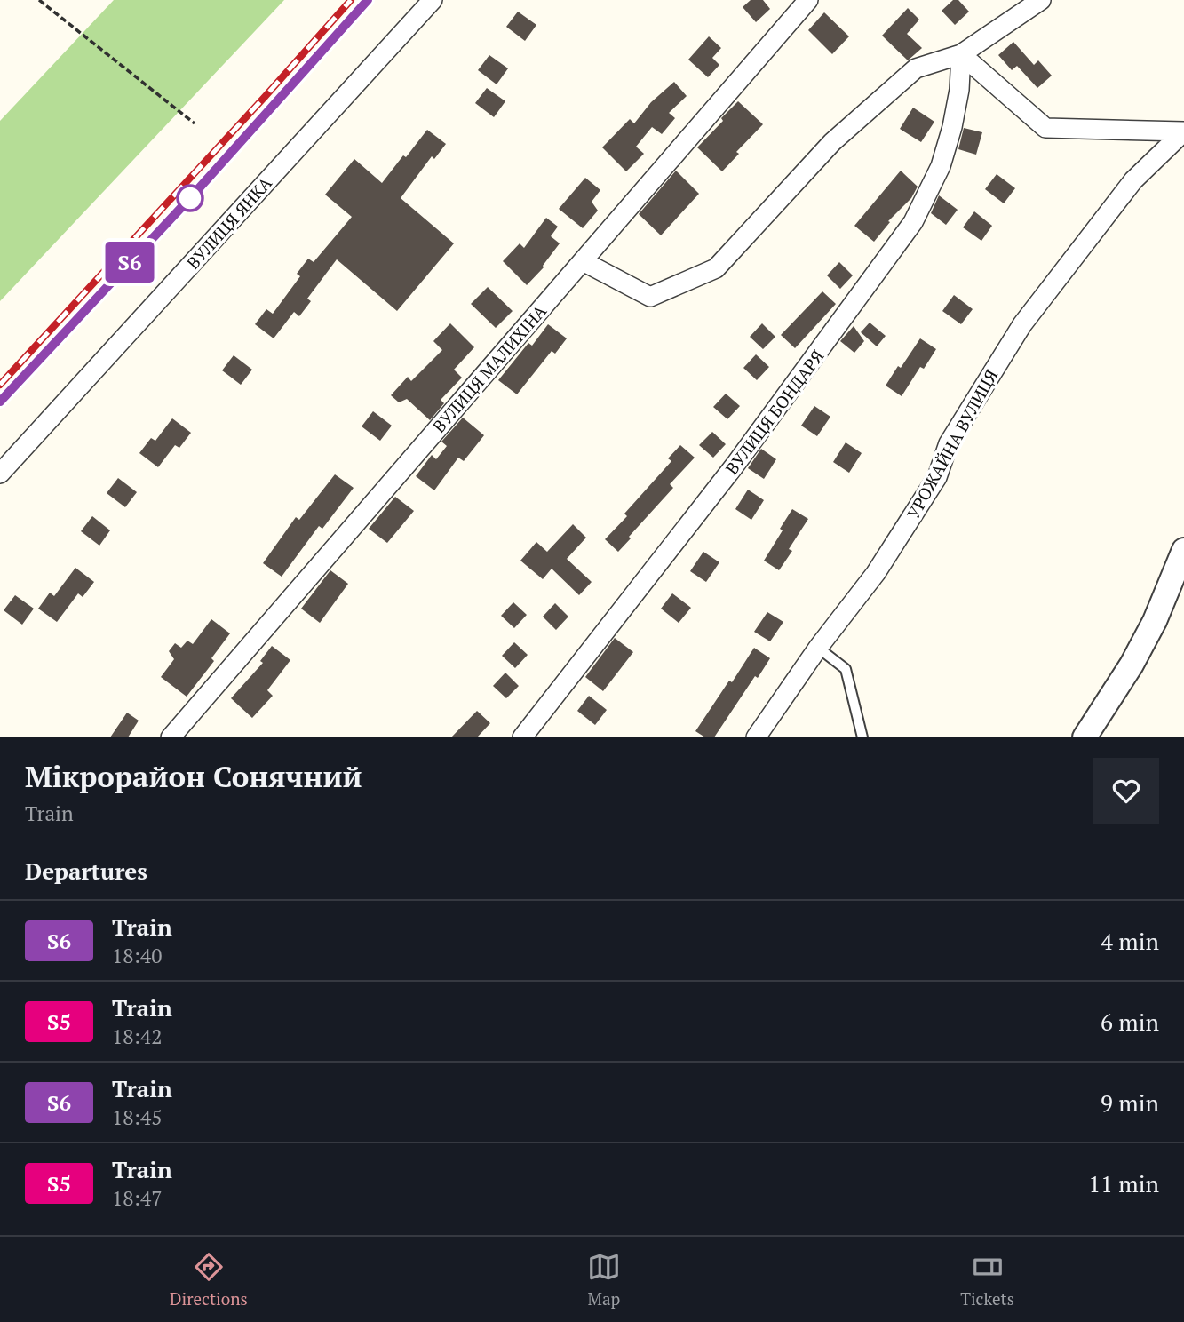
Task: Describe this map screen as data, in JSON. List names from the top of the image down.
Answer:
{
  "streets": {
    "street": [
      "ВУЛИЦЯ ЯНКА",
      "ВУЛИЦЯ МАЛИХІНА",
      "ВУЛИЦЯ БОНДАРЯ",
      "УРОЖАЙНА ВУЛИЦЯ"
    ]
  },
  "page": {
    "on_map": "S6",
    "heading": [
      ["Мікрорайон Сонячний", "Train"],
      "Departures"
    ],
    "list": [
      {
        "mark": "S6",
        "name": "Train",
        "note": "18:40",
        "value": "4 min"
      },
      {
        "mark": "S5",
        "name": "Train",
        "note": "18:42",
        "value": "6 min"
      },
      {
        "mark": "S6",
        "name": "Train",
        "note": "18:45",
        "value": "9 min"
      },
      {
        "mark": "S5",
        "name": "Train",
        "note": "18:47",
        "value": "11 min"
      }
    ],
    "tabs": ["Directions", "Map", "Tickets"]
  }
}
